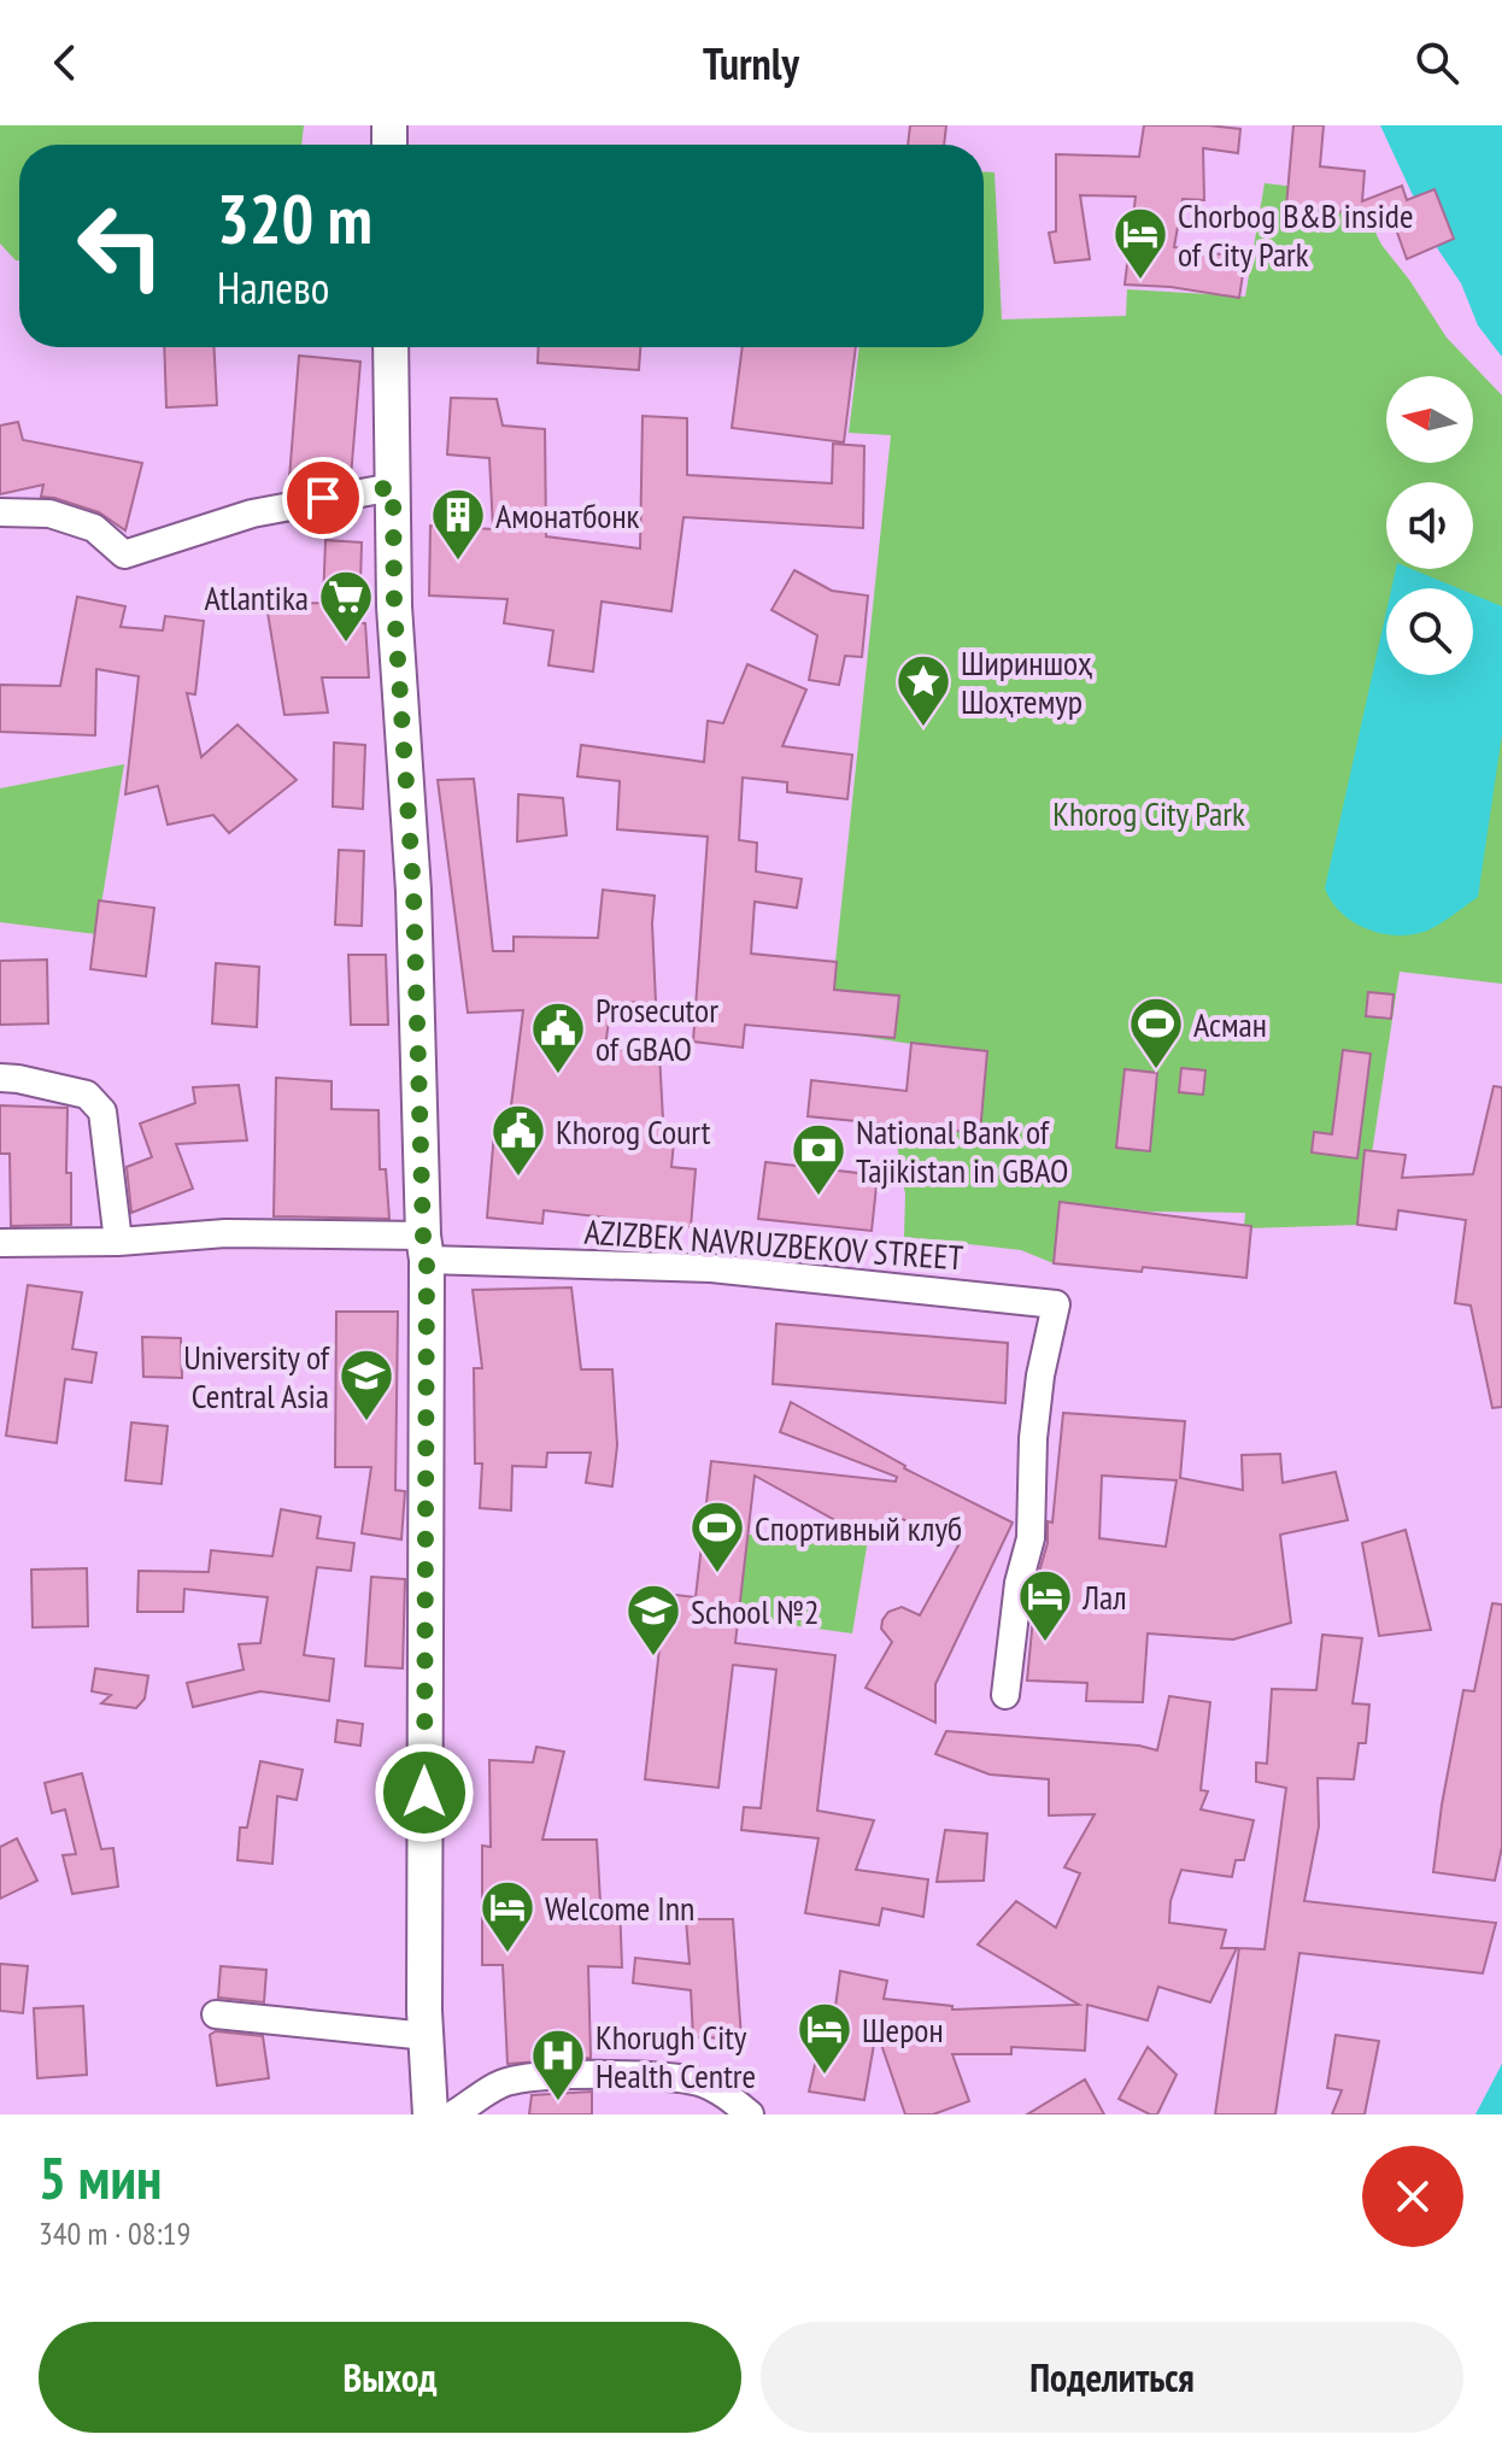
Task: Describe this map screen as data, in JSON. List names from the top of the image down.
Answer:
{
  "streets": {
    "street": ["AZIZBEK NAVRUZBEKOV STREET"]
  },
  "parks": ["Khorog City Park"],
  "places": {
    "hotel": [
      "Chorbog B&B inside of City Park",
      "Лал",
      "Welcome Inn",
      "Шерон"
    ],
    "building": ["Амонатбонк"],
    "supermarket": ["Atlantika"],
    "place": ["Шириншоҳ Шоҳтемур"],
    "sports": ["Асман", "Спортивный клуб"],
    "public building": ["Prosecutor of GBAO", "Khorog Court"],
    "bank": ["National Bank of Tajikistan in GBAO"],
    "school or university": ["University of Central Asia", "School №2"],
    "hospital": ["Khorugh City Health Centre"]
  },
  "north": "left",
  "page": {
    "header": "Turnly",
    "turn": ["320 m", "Налево"],
    "heading": ["5 мин", "340 m · 08:19"],
    "buttons": ["Выход", "Поделиться"]
  }
}
